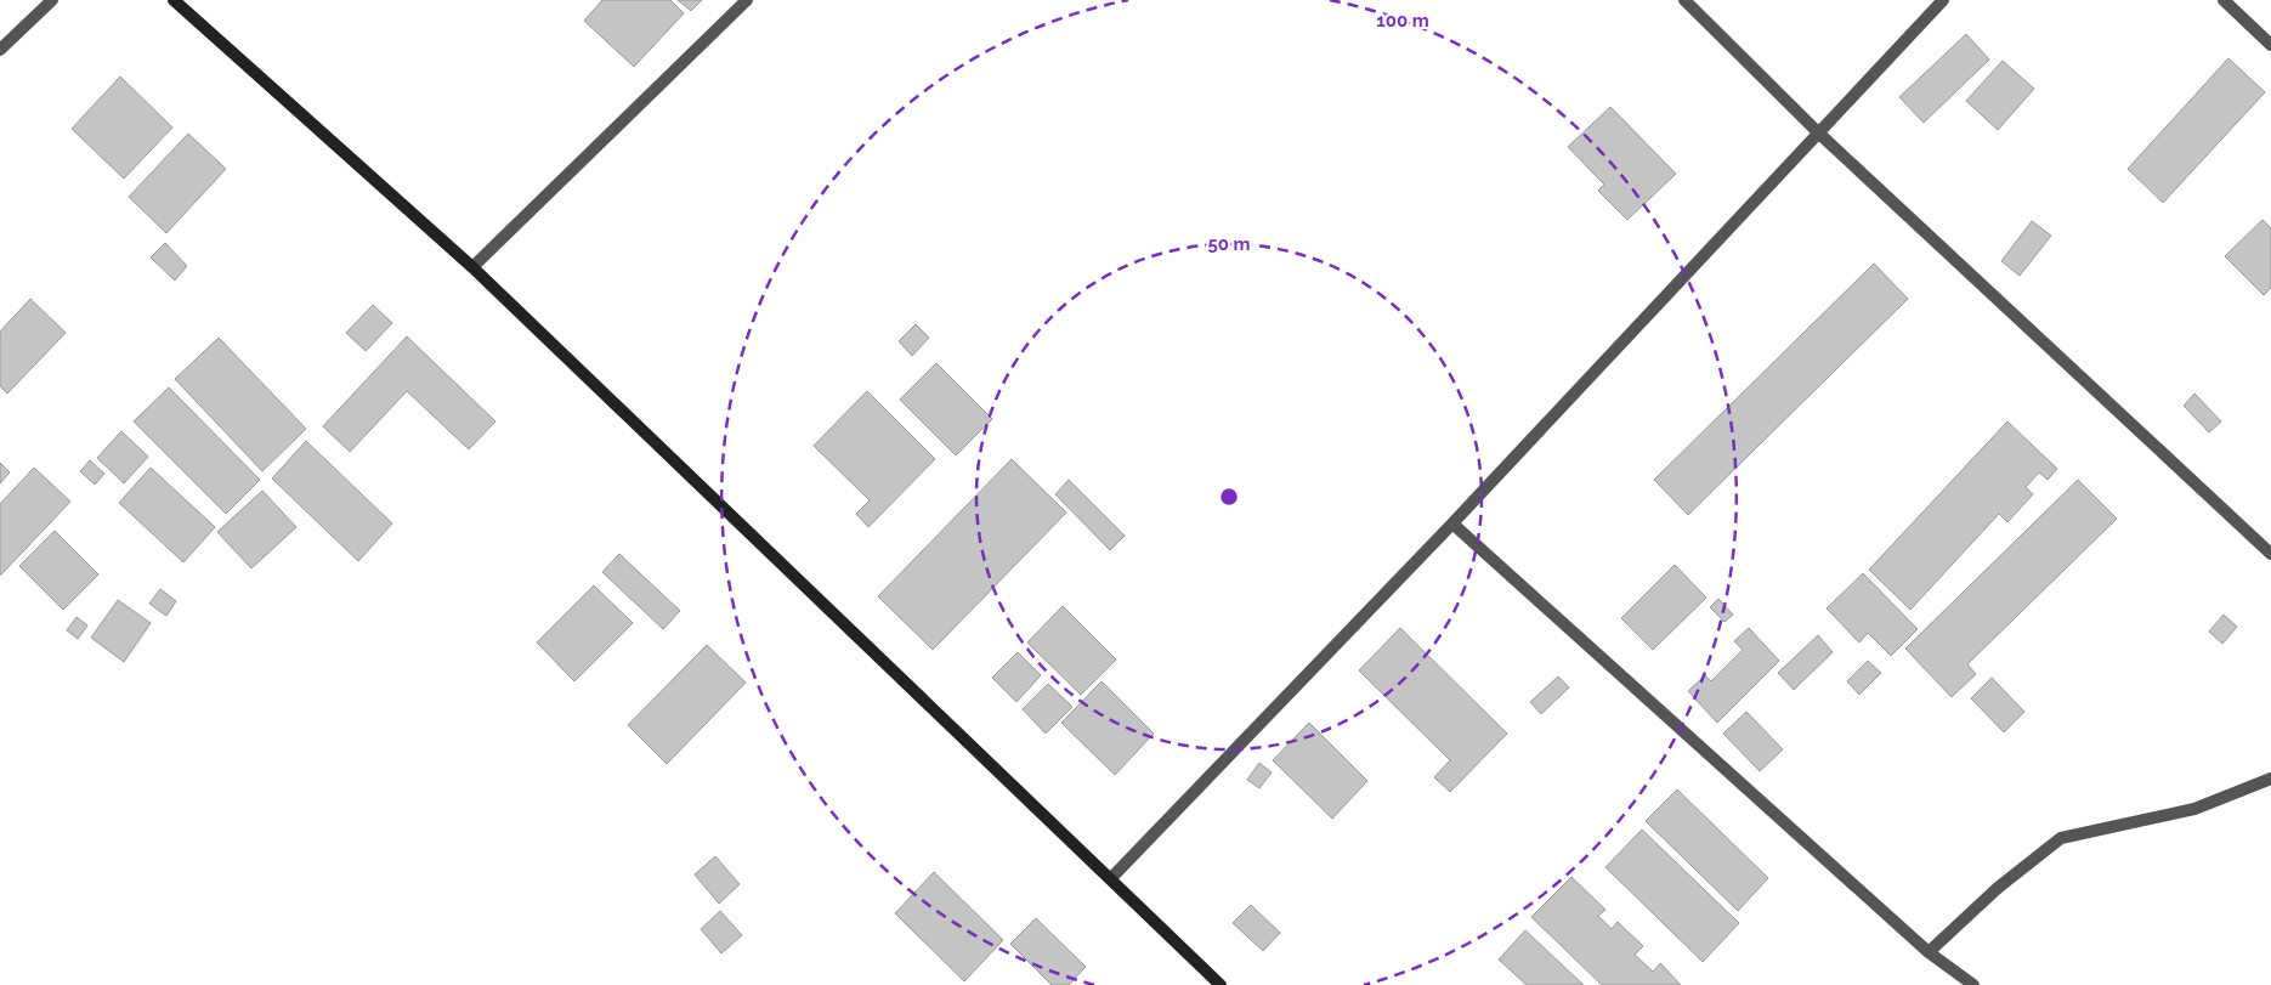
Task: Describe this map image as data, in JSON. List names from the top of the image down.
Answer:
{
  "rings": ["100 m", "50 m"]
}
